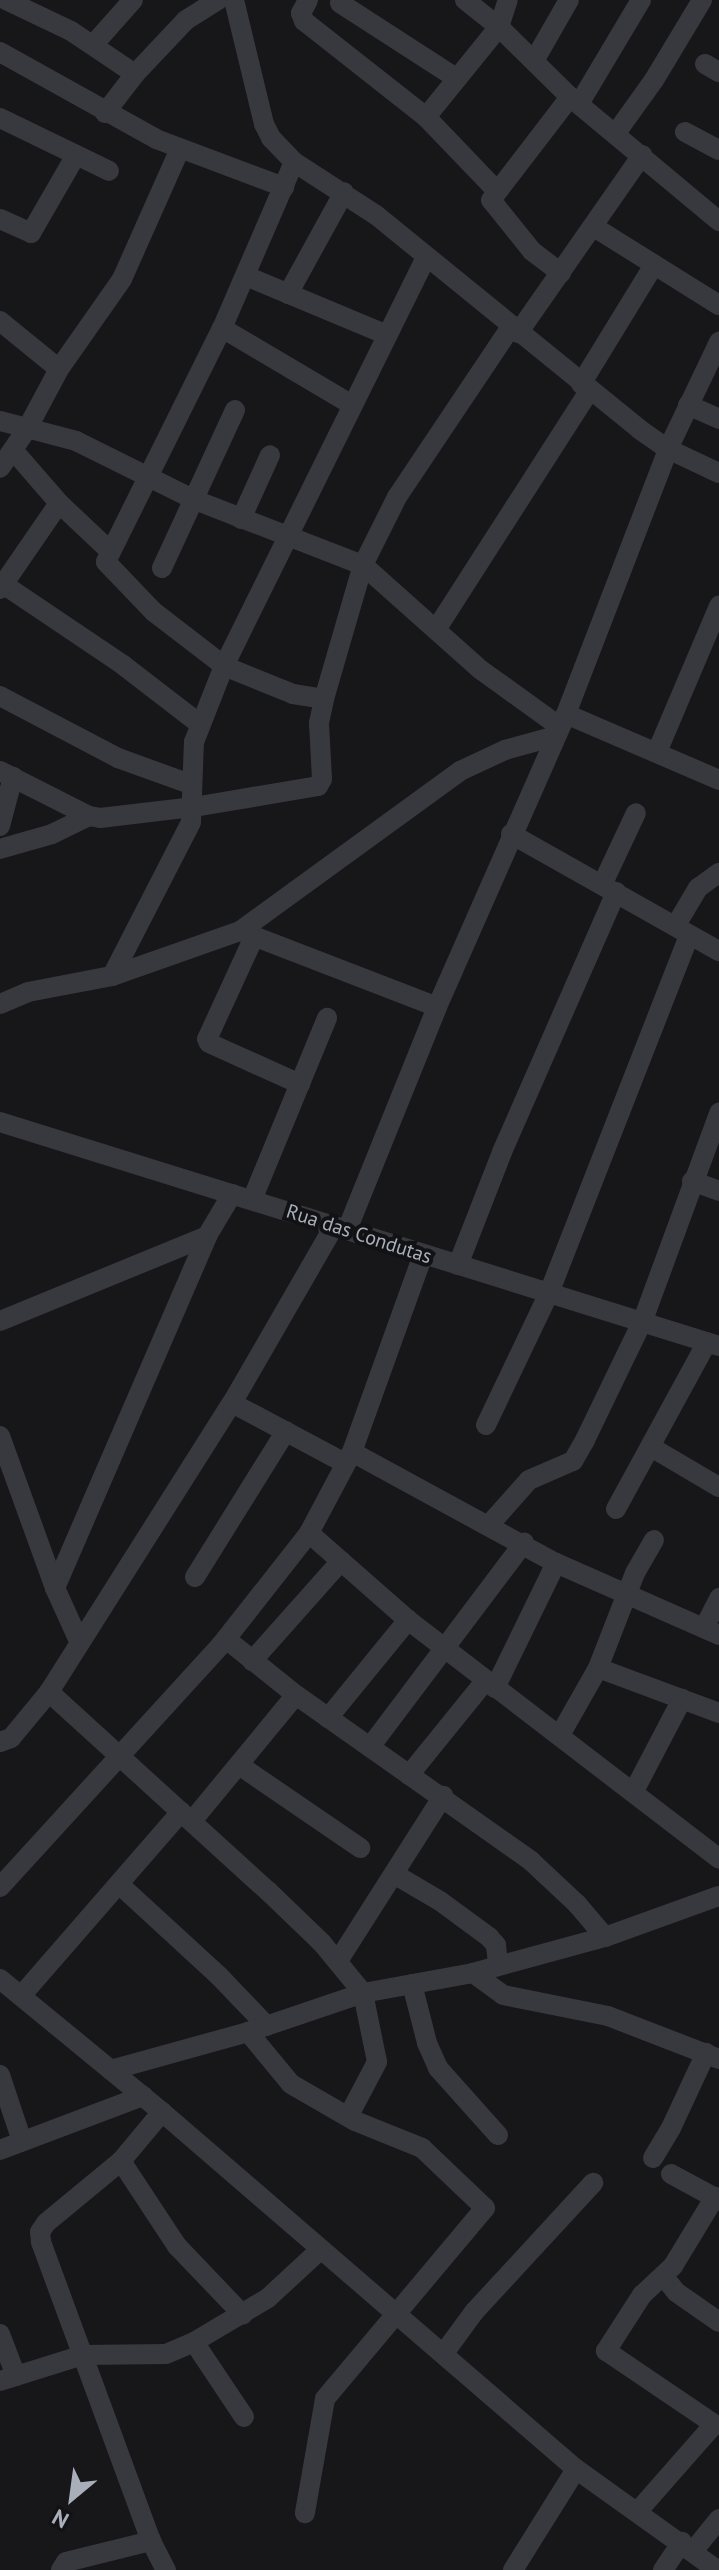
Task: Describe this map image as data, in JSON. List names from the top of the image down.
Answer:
{
  "streets": {
    "street": ["Rua das Condutas"]
  },
  "north": "bottom left"
}
